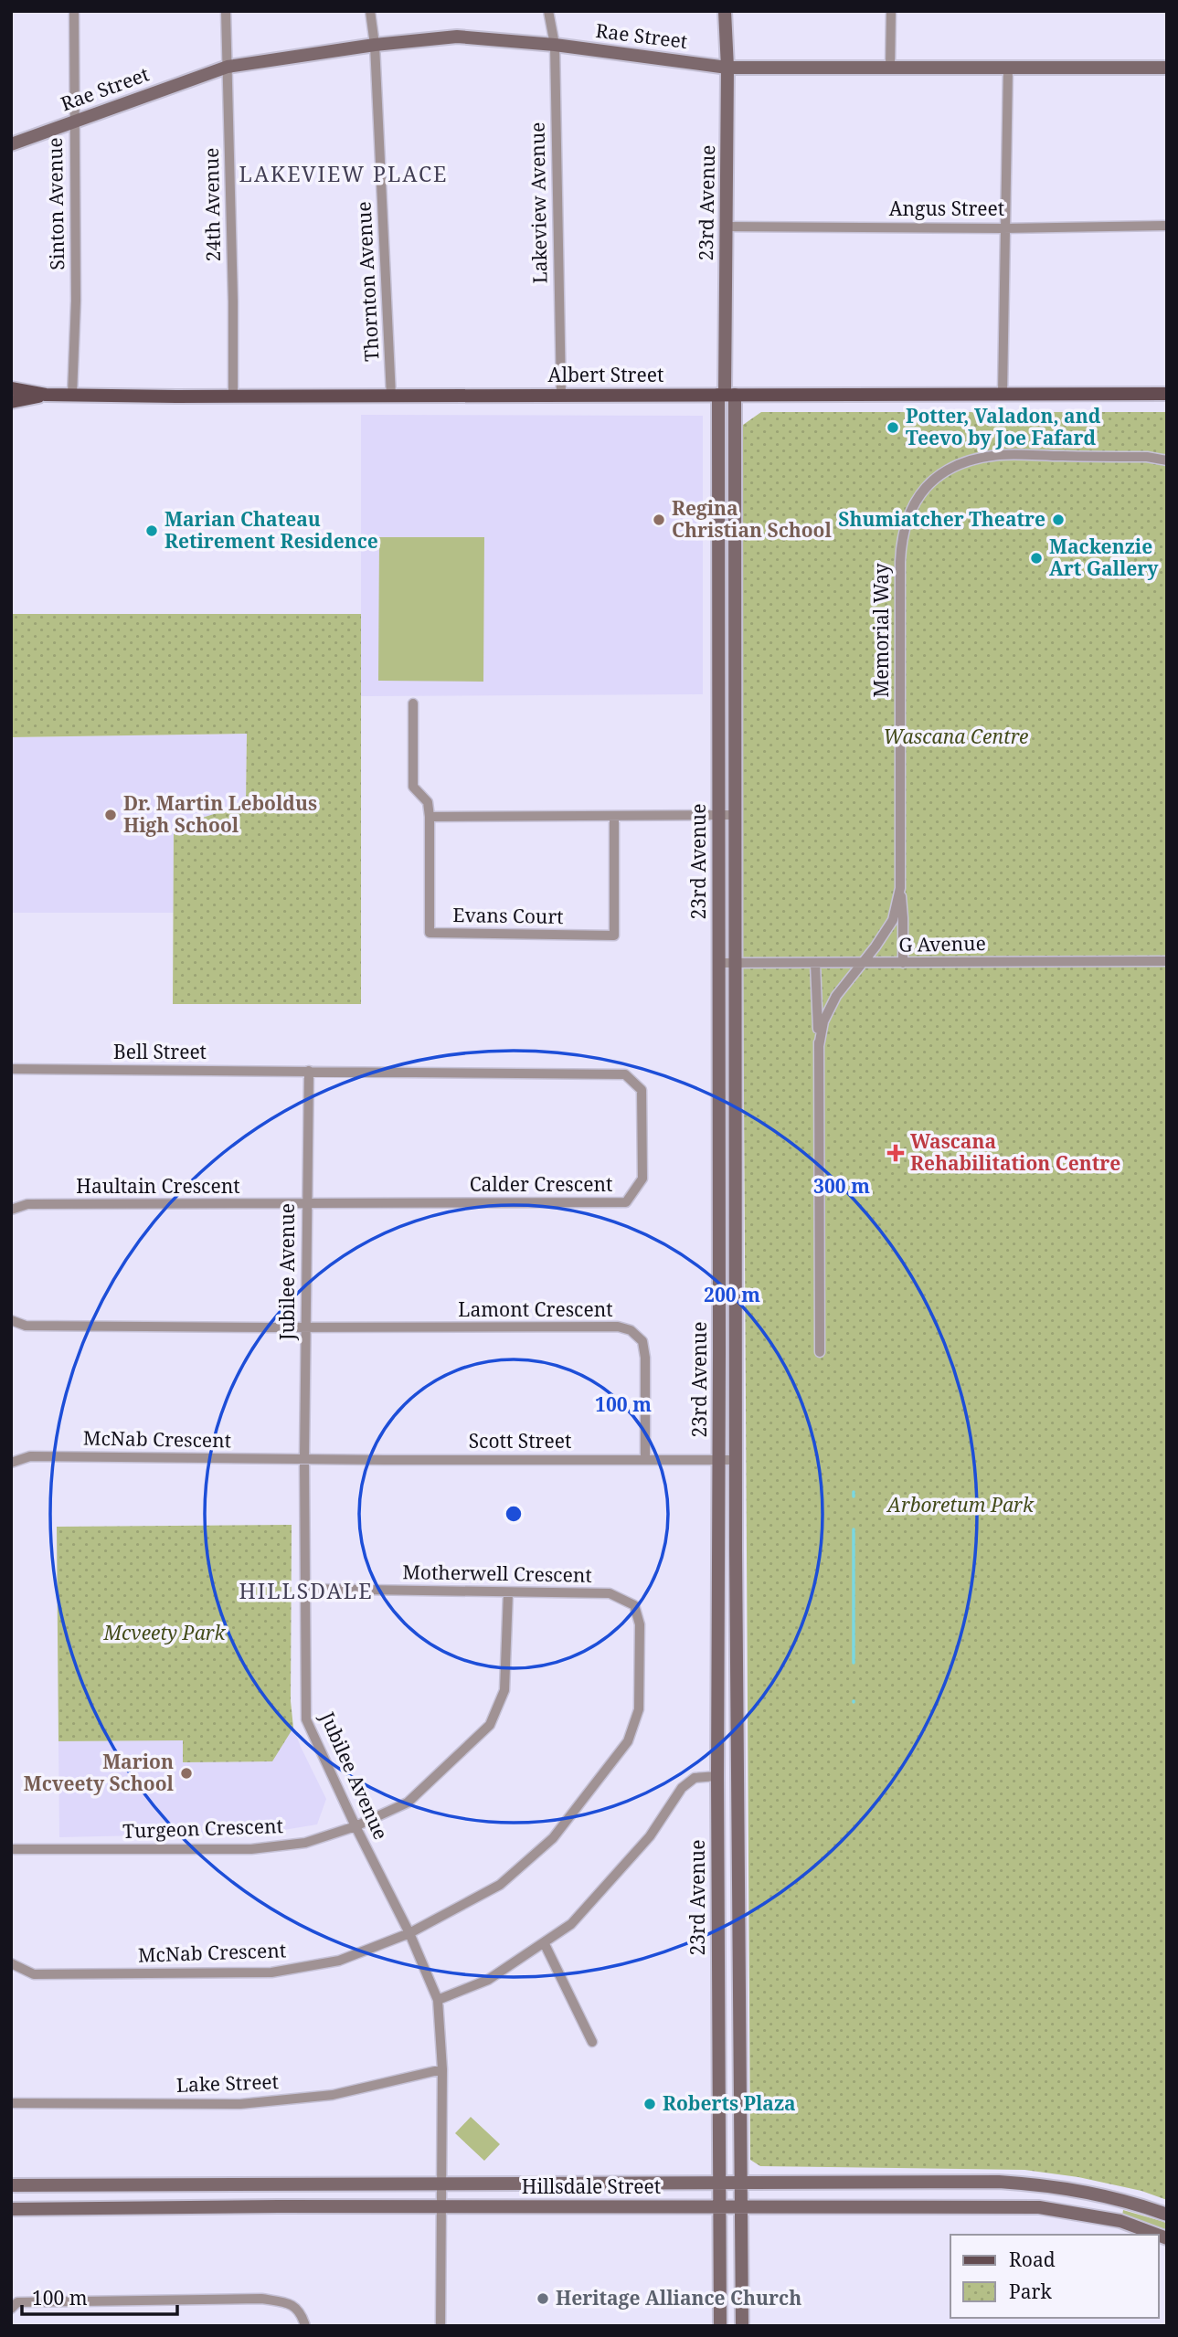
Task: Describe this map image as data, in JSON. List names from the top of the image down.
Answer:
{
  "streets": {
    "main road": ["Albert Street"],
    "street": [
      "Rae Street",
      "Lakeview Avenue",
      "23rd Avenue",
      "Sinton Avenue",
      "24th Avenue",
      "Angus Street",
      "Thornton Avenue",
      "Memorial Way",
      "Evans Court",
      "G Avenue",
      "Bell Street",
      "Calder Crescent",
      "Haultain Crescent",
      "Jubilee Avenue",
      "Lamont Crescent",
      "McNab Crescent",
      "Scott Street",
      "Motherwell Crescent",
      "Turgeon Crescent",
      "Lake Street",
      "Hillsdale Street"
    ]
  },
  "crossings": [
    ["Rae Street", "Lakeview Avenue"],
    ["Rae Street", "23rd Avenue"],
    ["Rae Street", "Sinton Avenue"],
    ["Rae Street", "24th Avenue"],
    ["Rae Street", "Thornton Avenue"],
    ["Lakeview Avenue", "Albert Street"],
    ["23rd Avenue", "Angus Street"],
    ["23rd Avenue", "Albert Street"],
    ["23rd Avenue", "G Avenue"],
    ["23rd Avenue", "Scott Street"],
    ["23rd Avenue", "Hillsdale Street"],
    ["Sinton Avenue", "Albert Street"],
    ["24th Avenue", "Albert Street"],
    ["Thornton Avenue", "Albert Street"],
    ["Memorial Way", "G Avenue"],
    ["Bell Street", "Calder Crescent"],
    ["Bell Street", "Jubilee Avenue"],
    ["Calder Crescent", "Haultain Crescent"],
    ["Calder Crescent", "Jubilee Avenue"],
    ["Haultain Crescent", "Jubilee Avenue"],
    ["Jubilee Avenue", "Lamont Crescent"],
    ["Jubilee Avenue", "McNab Crescent"],
    ["Jubilee Avenue", "Scott Street"],
    ["Jubilee Avenue", "Motherwell Crescent"],
    ["Jubilee Avenue", "Turgeon Crescent"],
    ["Jubilee Avenue", "Lake Street"],
    ["Jubilee Avenue", "Hillsdale Street"],
    ["Lamont Crescent", "Scott Street"],
    ["McNab Crescent", "Scott Street"],
    ["McNab Crescent", "Motherwell Crescent"],
    ["Motherwell Crescent", "Turgeon Crescent"]
  ],
  "districts": ["LAKEVIEW PLACE", "HILLSDALE"],
  "parks": ["Wascana Centre", "Arboretum Park", "Mcveety Park"],
  "places": {
    "other": [
      "Potter, Valadon, and Teevo by Joe Fafard",
      "Regina Christian School",
      "Shumiatcher Theatre",
      "Marian Chateau Retirement Residence",
      "Mackenzie Art Gallery",
      "Dr. Martin Leboldus High School",
      "Marion Mcveety School",
      "Roberts Plaza",
      "Heritage Alliance Church"
    ],
    "health": ["Wascana Rehabilitation Centre"]
  },
  "legend": ["Road", "Park"],
  "scale_bar": "100 m",
  "rings": ["300 m", "200 m", "100 m"]
}
